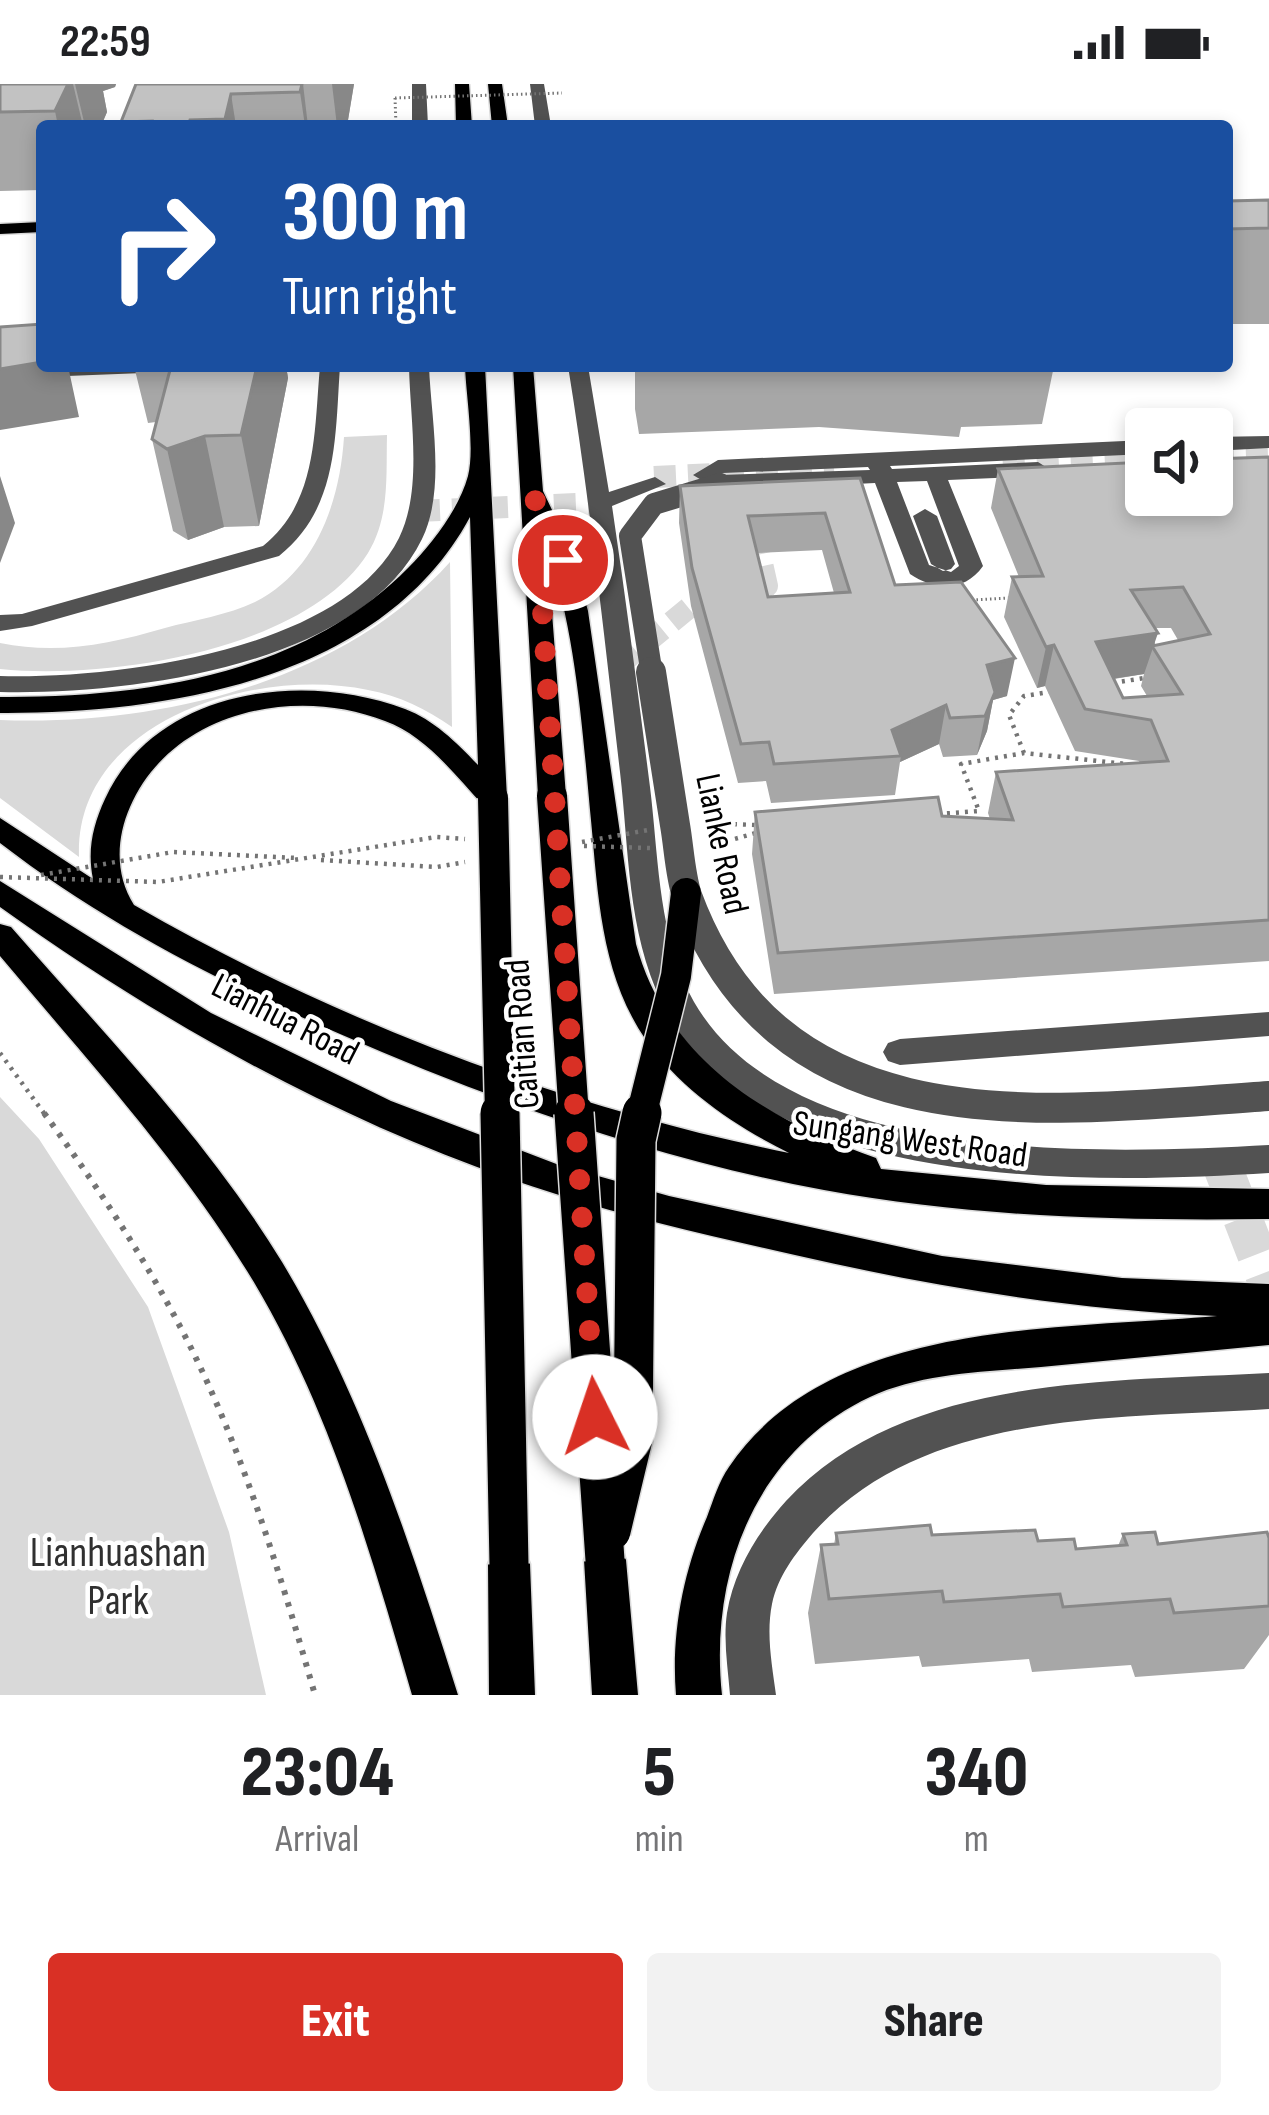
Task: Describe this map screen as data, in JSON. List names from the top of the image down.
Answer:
{
  "streets": {
    "main road": ["Lianhua Road", "Caitian Road", "Sungang West Road"],
    "street": ["Lianke Road"]
  },
  "crossings": [
    ["Lianhua Road", "Sungang West Road"]
  ],
  "parks": ["Lianhuashan Park"],
  "page": {
    "status": "22:59",
    "turn": ["300 m", "Turn right"],
    "eta": [
      "23:04",
      "Arrival",
      "5",
      "min",
      "340",
      "m"
    ],
    "buttons": ["Exit", "Share"]
  }
}
